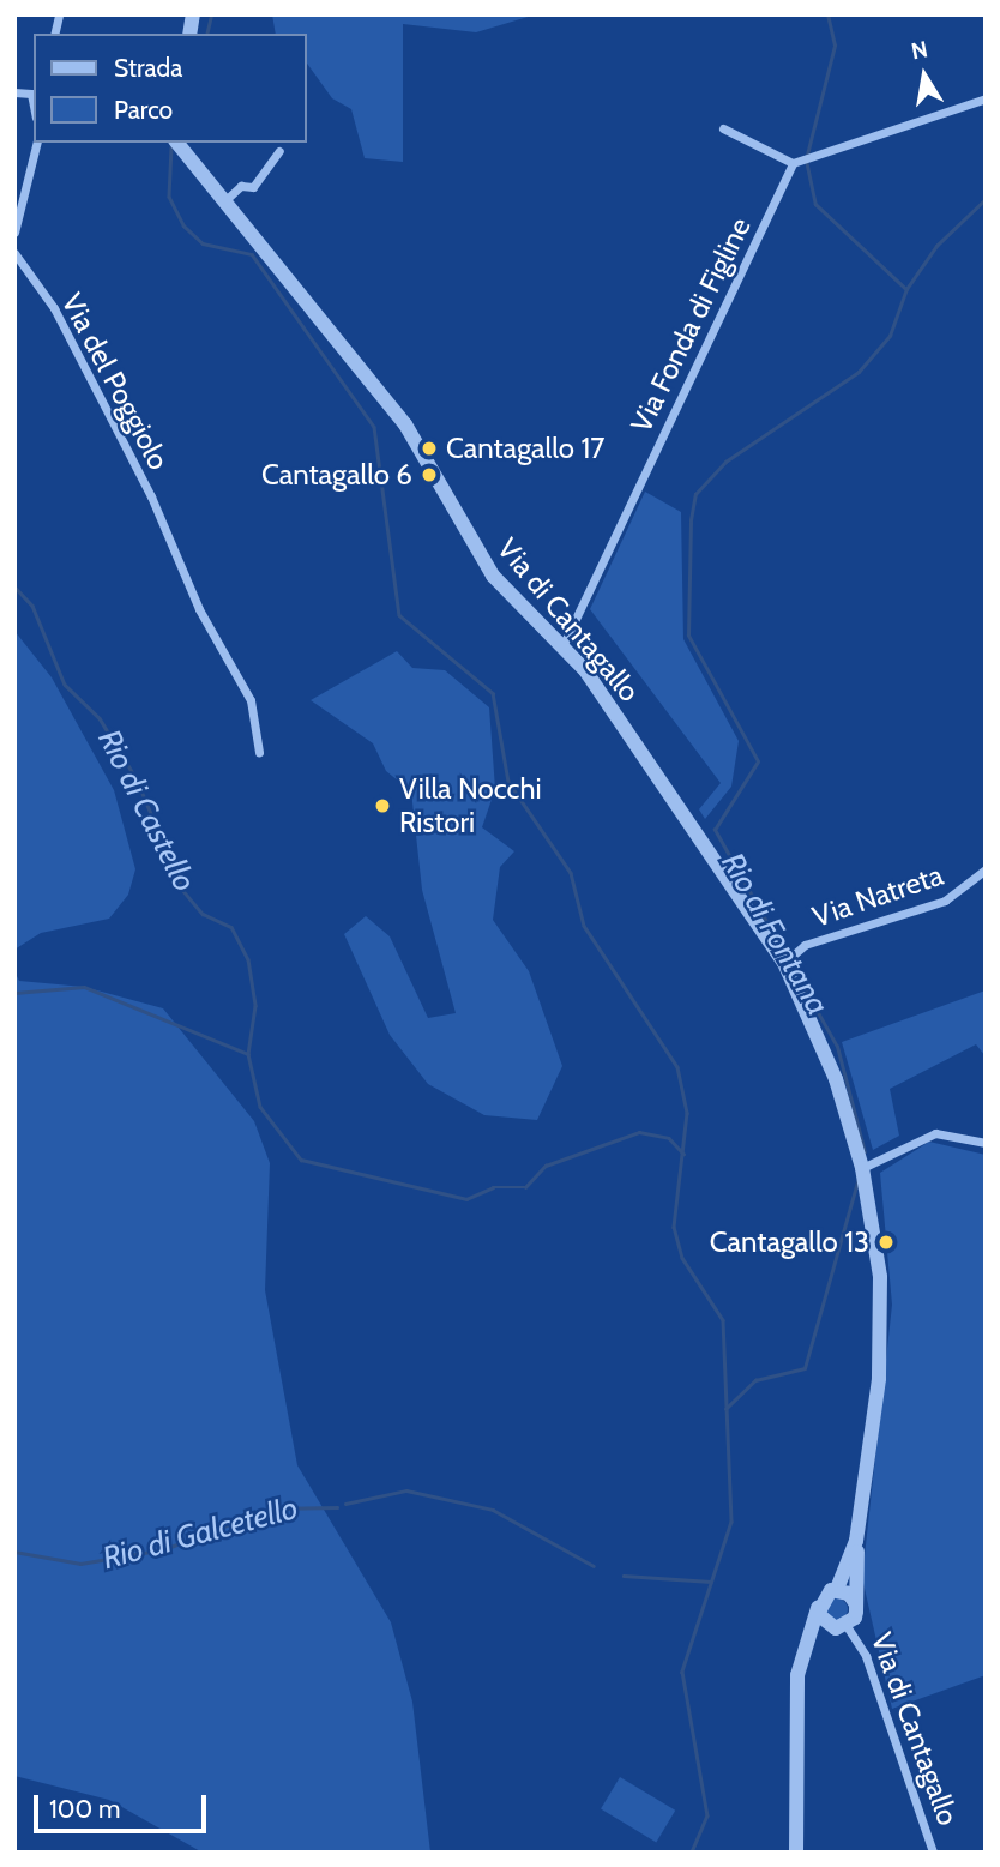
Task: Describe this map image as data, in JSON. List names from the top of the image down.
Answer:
{
  "streets": {
    "street": [
      "Via Fonda di Figline",
      "Via del Poggiolo",
      "Via di Cantagallo",
      "Via Natreta"
    ]
  },
  "crossings": [
    ["Via Fonda di Figline", "Via di Cantagallo"],
    ["Via di Cantagallo", "Via Natreta"]
  ],
  "water": ["Rio di Castello", "Rio di Fontana", "Rio di Galcetello"],
  "places": [
    "Cantagallo 17",
    "Cantagallo 6",
    "Villa Nocchi Ristori",
    "Cantagallo 13"
  ],
  "legend": ["Strada", "Parco"],
  "scale_bar": "100 m",
  "north": "top"
}
